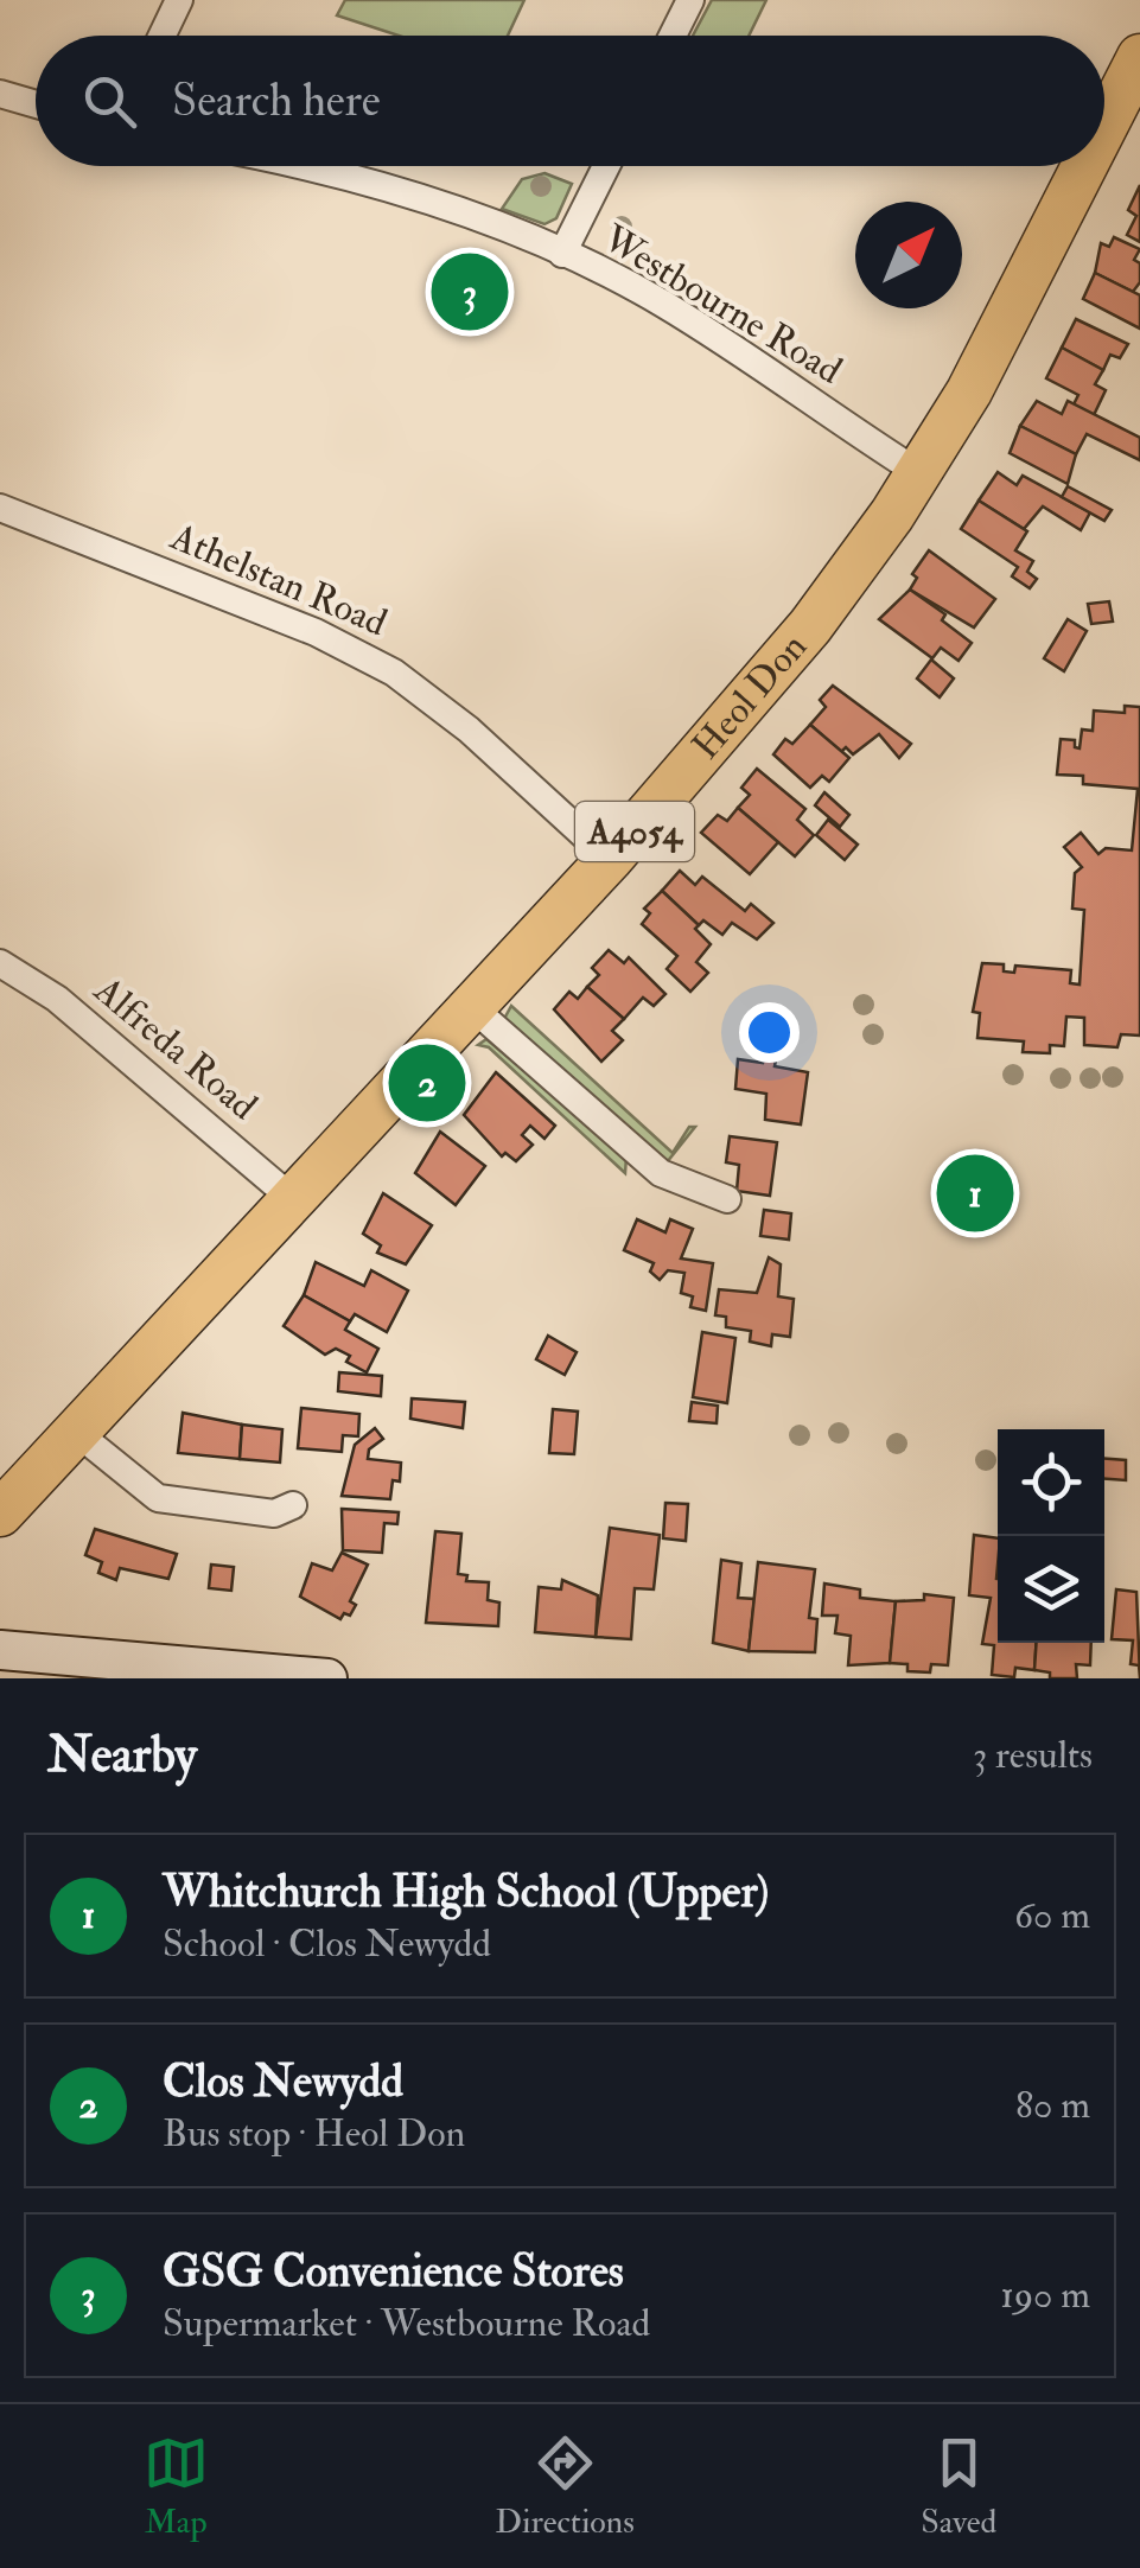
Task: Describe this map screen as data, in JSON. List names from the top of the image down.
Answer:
{
  "streets": {
    "main road": ["Heol Don", "A4054"],
    "street": ["Westbourne Road", "Athelstan Road", "Alfreda Road"]
  },
  "crossings": [
    ["Westbourne Road", "Heol Don"],
    ["Athelstan Road", "Heol Don"],
    ["Heol Don", "Alfreda Road"]
  ],
  "north": "top right",
  "page": {
    "search": "Search here",
    "pins": ["3", "2", "1"],
    "heading": ["Nearby", "3 results"],
    "list": [
      {
        "mark": "1",
        "name": "Whitchurch High School (Upper)",
        "note": "School · Clos Newydd",
        "value": "60 m"
      },
      {
        "mark": "2",
        "name": "Clos Newydd",
        "note": "Bus stop · Heol Don",
        "value": "80 m"
      },
      {
        "mark": "3",
        "name": "GSG Convenience Stores",
        "note": "Supermarket · Westbourne Road",
        "value": "190 m"
      }
    ],
    "nav": ["Map", "Directions", "Saved"]
  }
}
